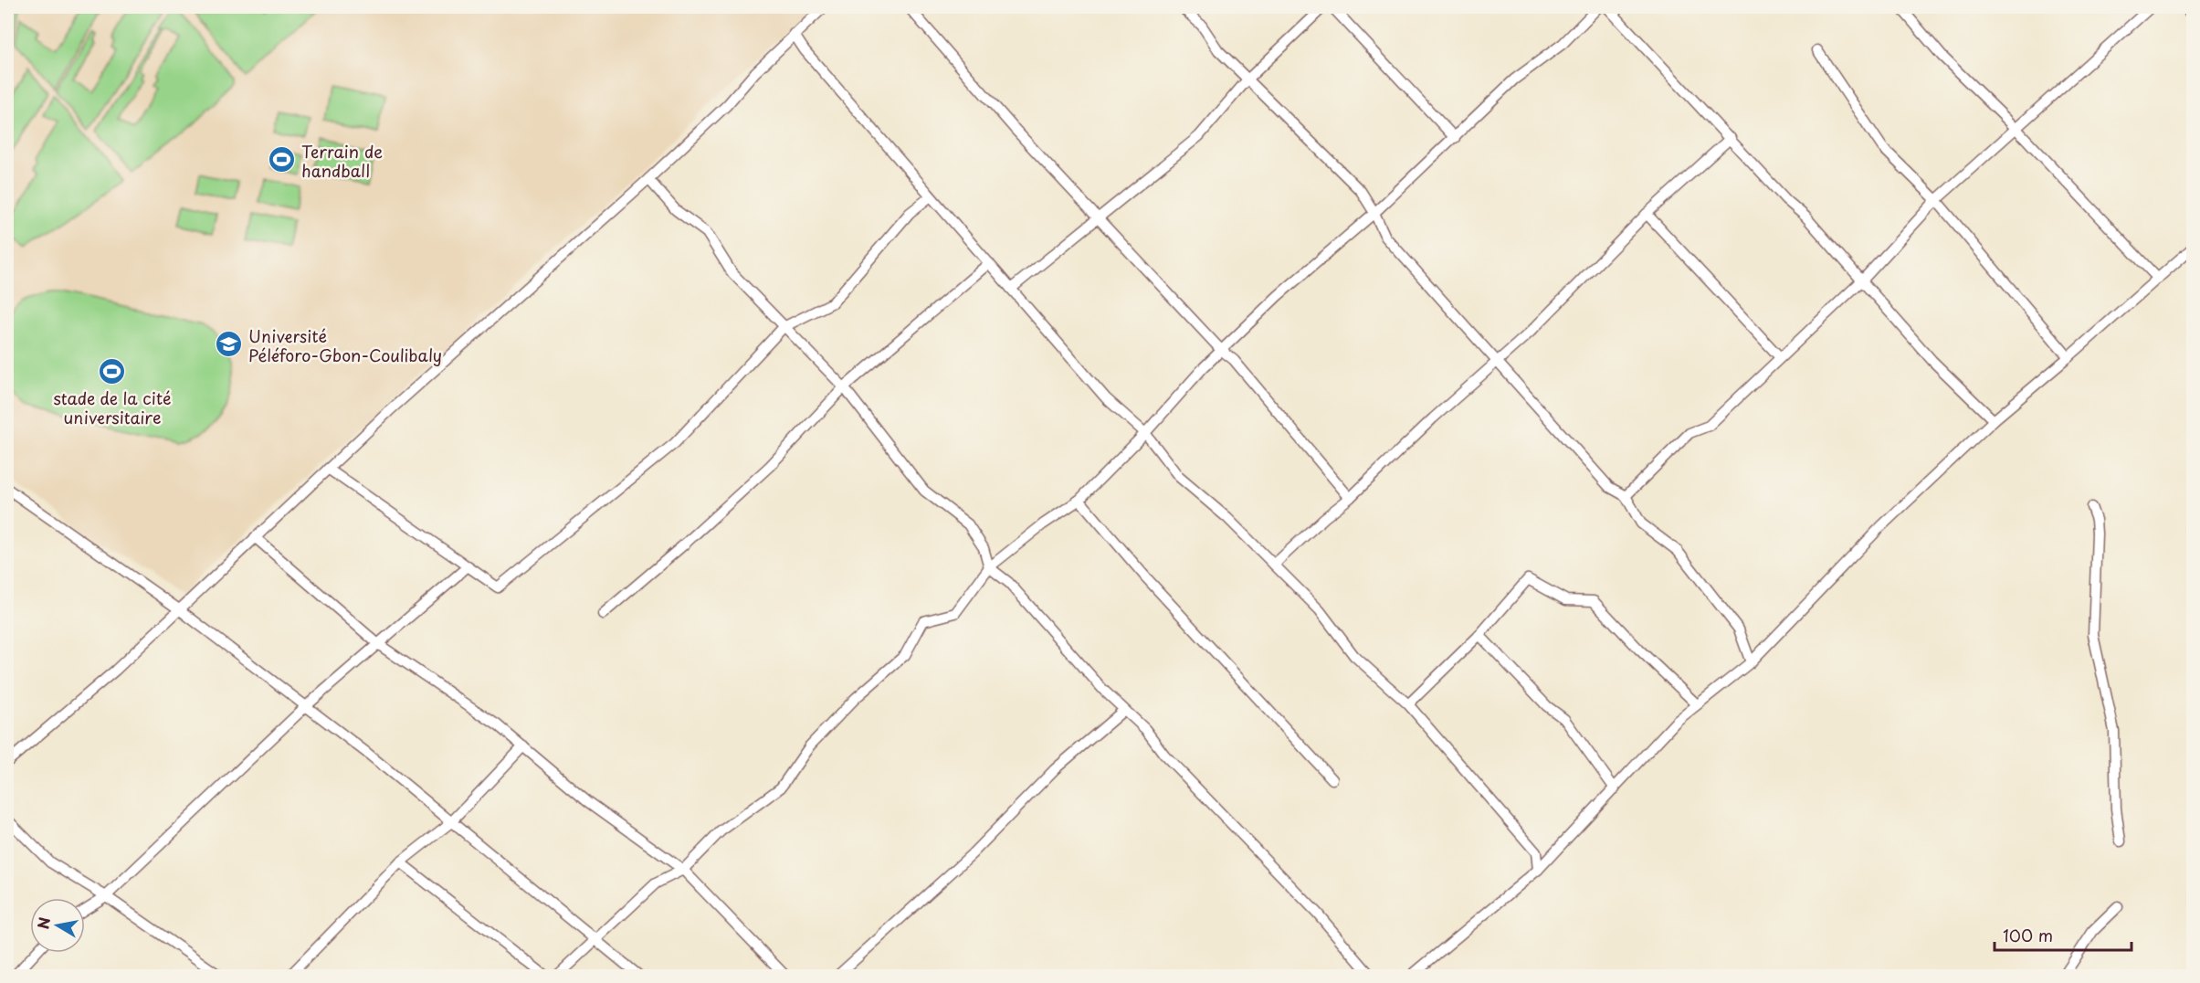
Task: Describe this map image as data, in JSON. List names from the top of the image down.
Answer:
{
  "places": {
    "sports": ["Terrain de handball", "stade de la cité universitaire"],
    "school or university": ["Université Péléforo-Gbon-Coulibaly"]
  },
  "scale_bar": "100 m",
  "north": "left"
}
